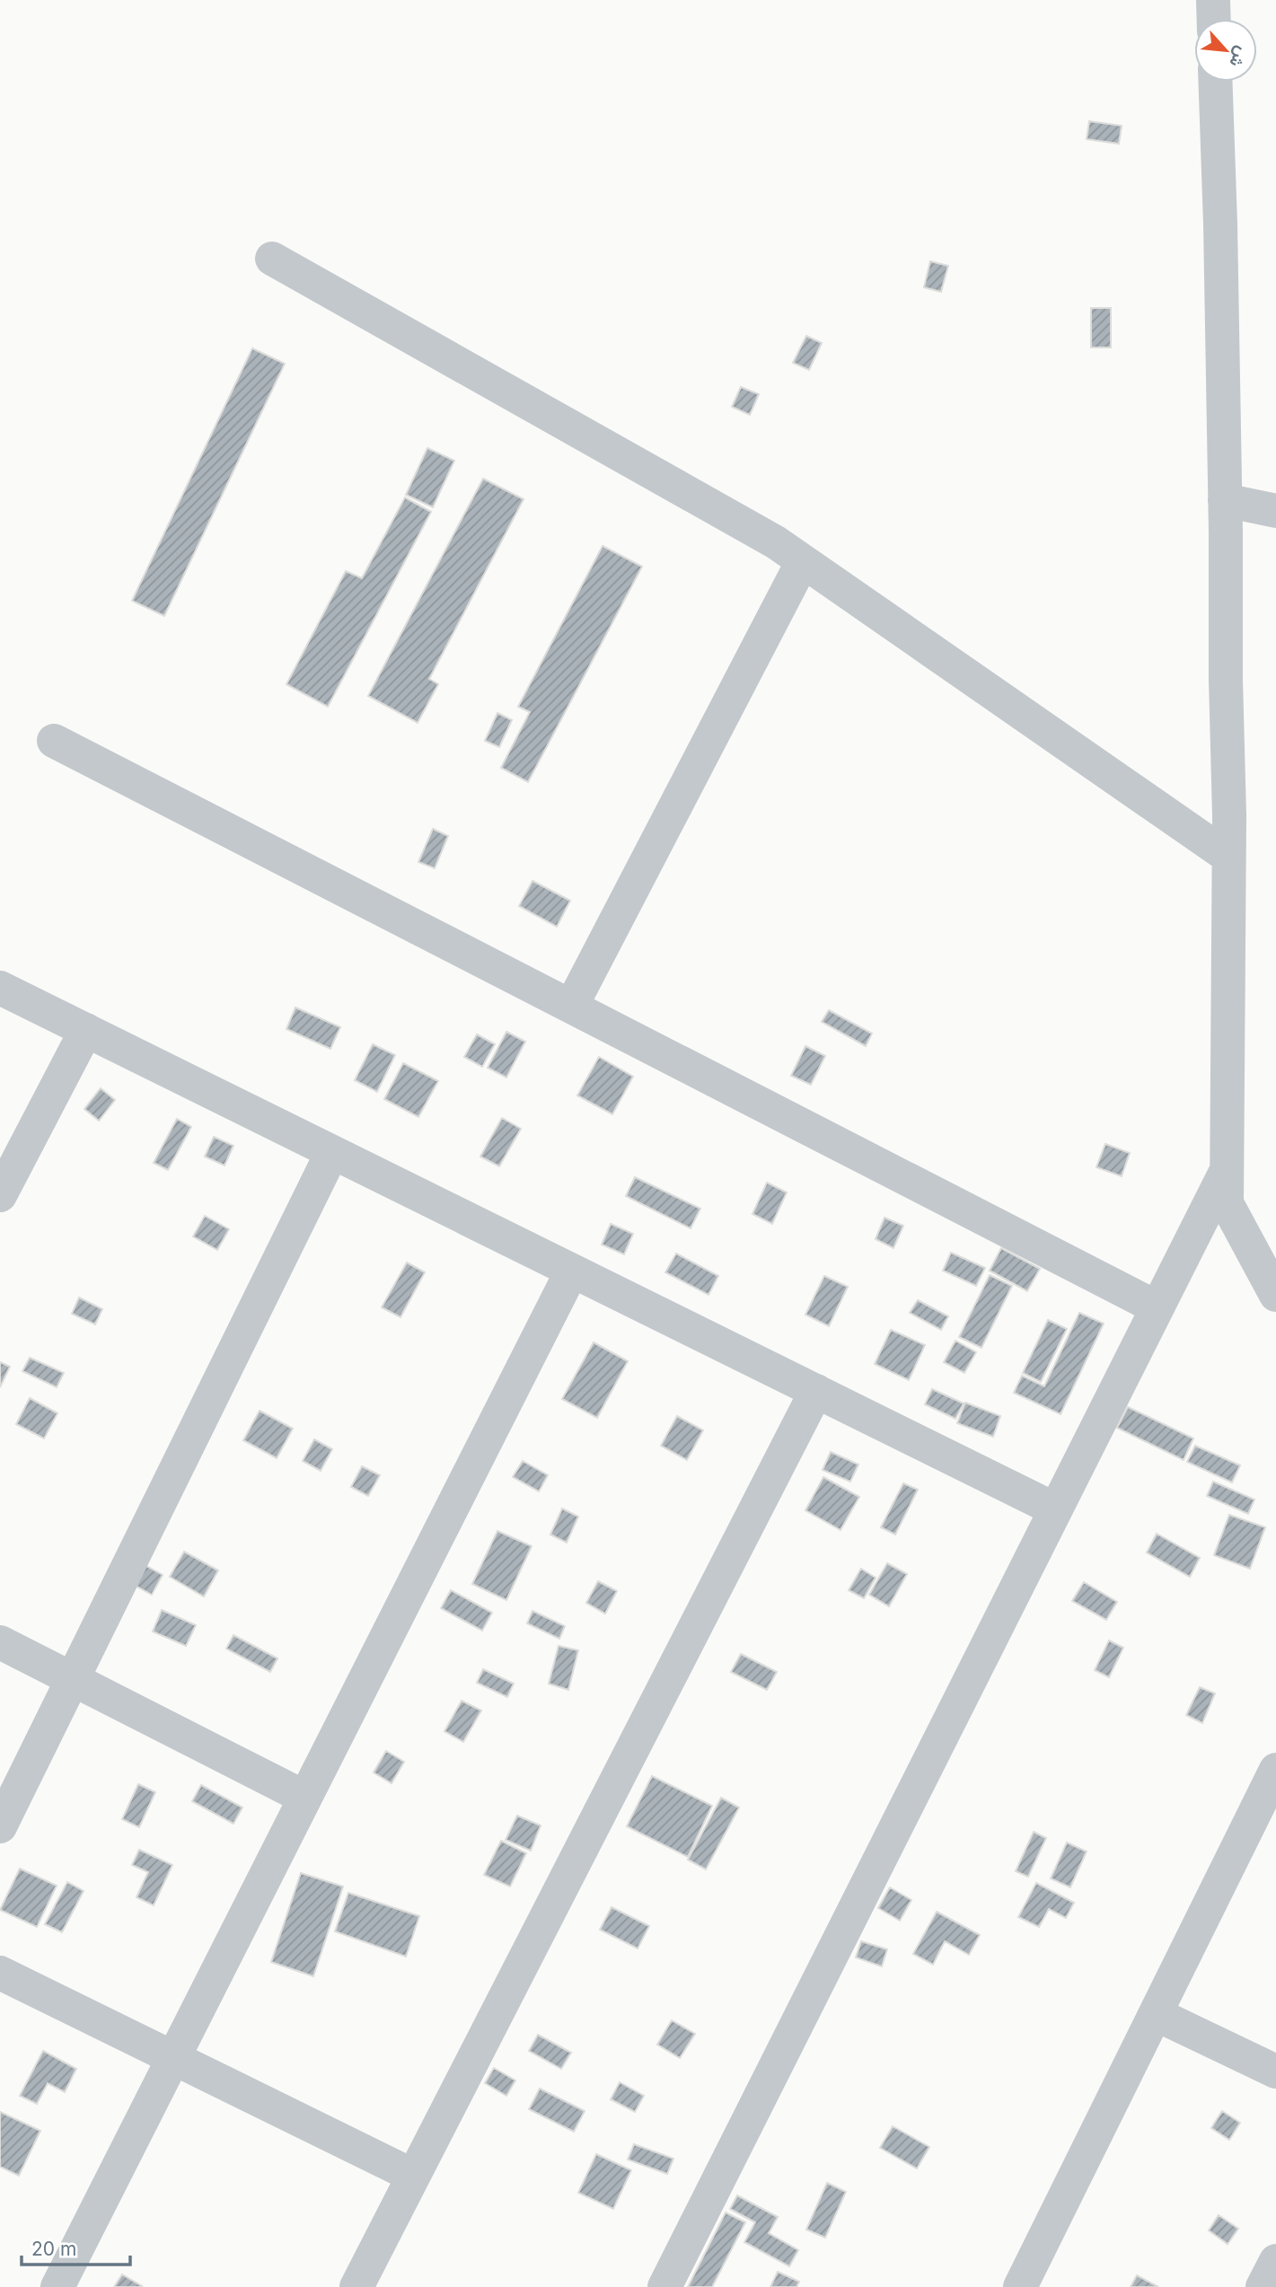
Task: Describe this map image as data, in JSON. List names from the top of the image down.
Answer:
{
  "scale_bar": "20 m",
  "north": "bottom right"
}
